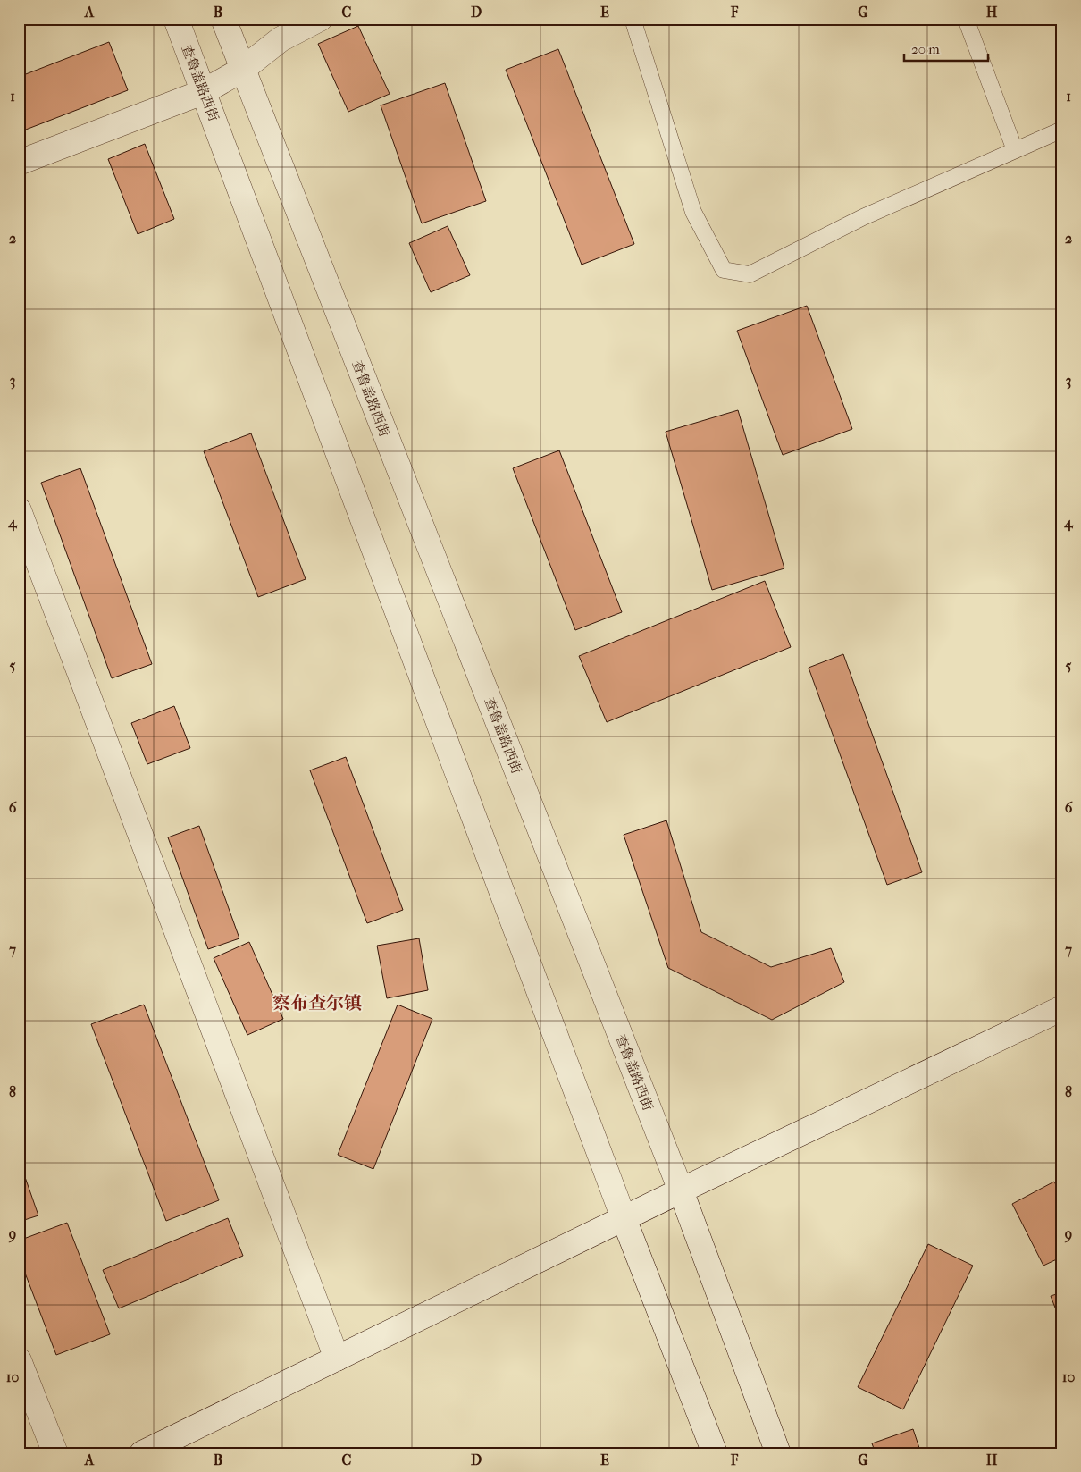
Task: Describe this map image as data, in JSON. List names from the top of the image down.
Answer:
{
  "streets": {
    "street": ["查鲁盖路西街"]
  },
  "districts": ["察布查尔镇"],
  "scale_bar": "20 m",
  "grid": {
    "columns": [
      "A",
      "B",
      "C",
      "D",
      "E",
      "F",
      "G",
      "H"
    ],
    "rows": [
      "1",
      "2",
      "3",
      "4",
      "5",
      "6",
      "7",
      "8",
      "9",
      "10"
    ]
  }
}
